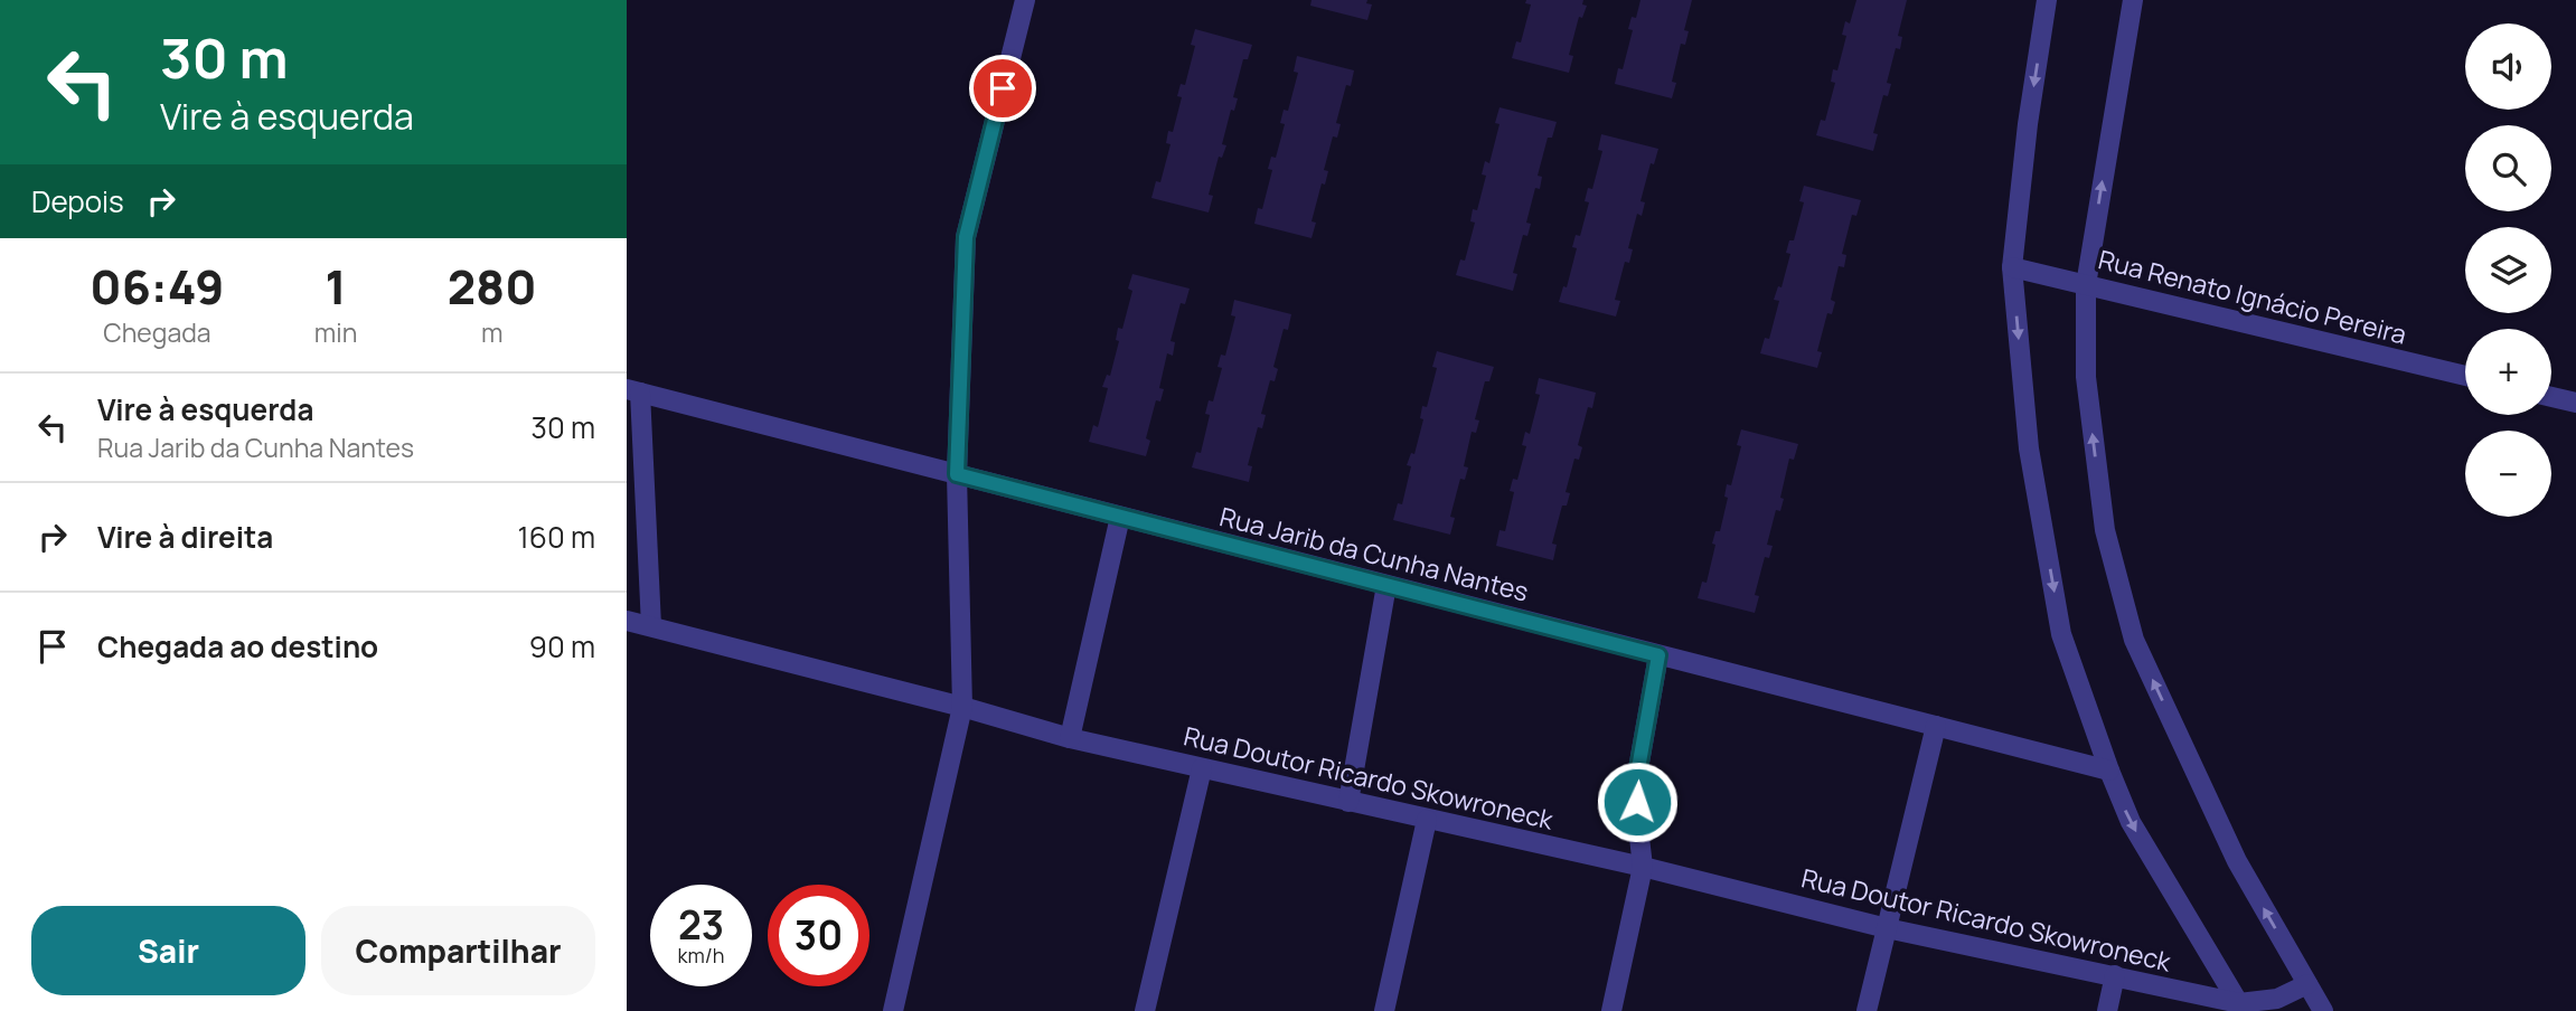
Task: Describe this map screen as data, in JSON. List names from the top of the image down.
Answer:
{
  "streets": {
    "street": ["Rua Renato Ignácio Pereira", "Rua Jarib da Cunha Nantes", "Rua Doutor Ricardo Skowroneck"]
  },
  "page": {
    "turn": ["30 m", "Vire à esquerda"],
    "map_buttons": ["+", "−"],
    "then": "Depois",
    "eta": [
      "06:49",
      "Chegada",
      "1",
      "min",
      "280",
      "m"
    ],
    "list": [
      {
        "name": "Vire à esquerda",
        "note": "Rua Jarib da Cunha Nantes",
        "value": "30 m"
      },
      {
        "name": "Vire à direita",
        "value": "160 m"
      },
      {
        "name": "Chegada ao destino",
        "value": "90 m"
      }
    ],
    "speed": "23 km/h",
    "limit": "30",
    "buttons": ["Sair", "Compartilhar"]
  }
}
